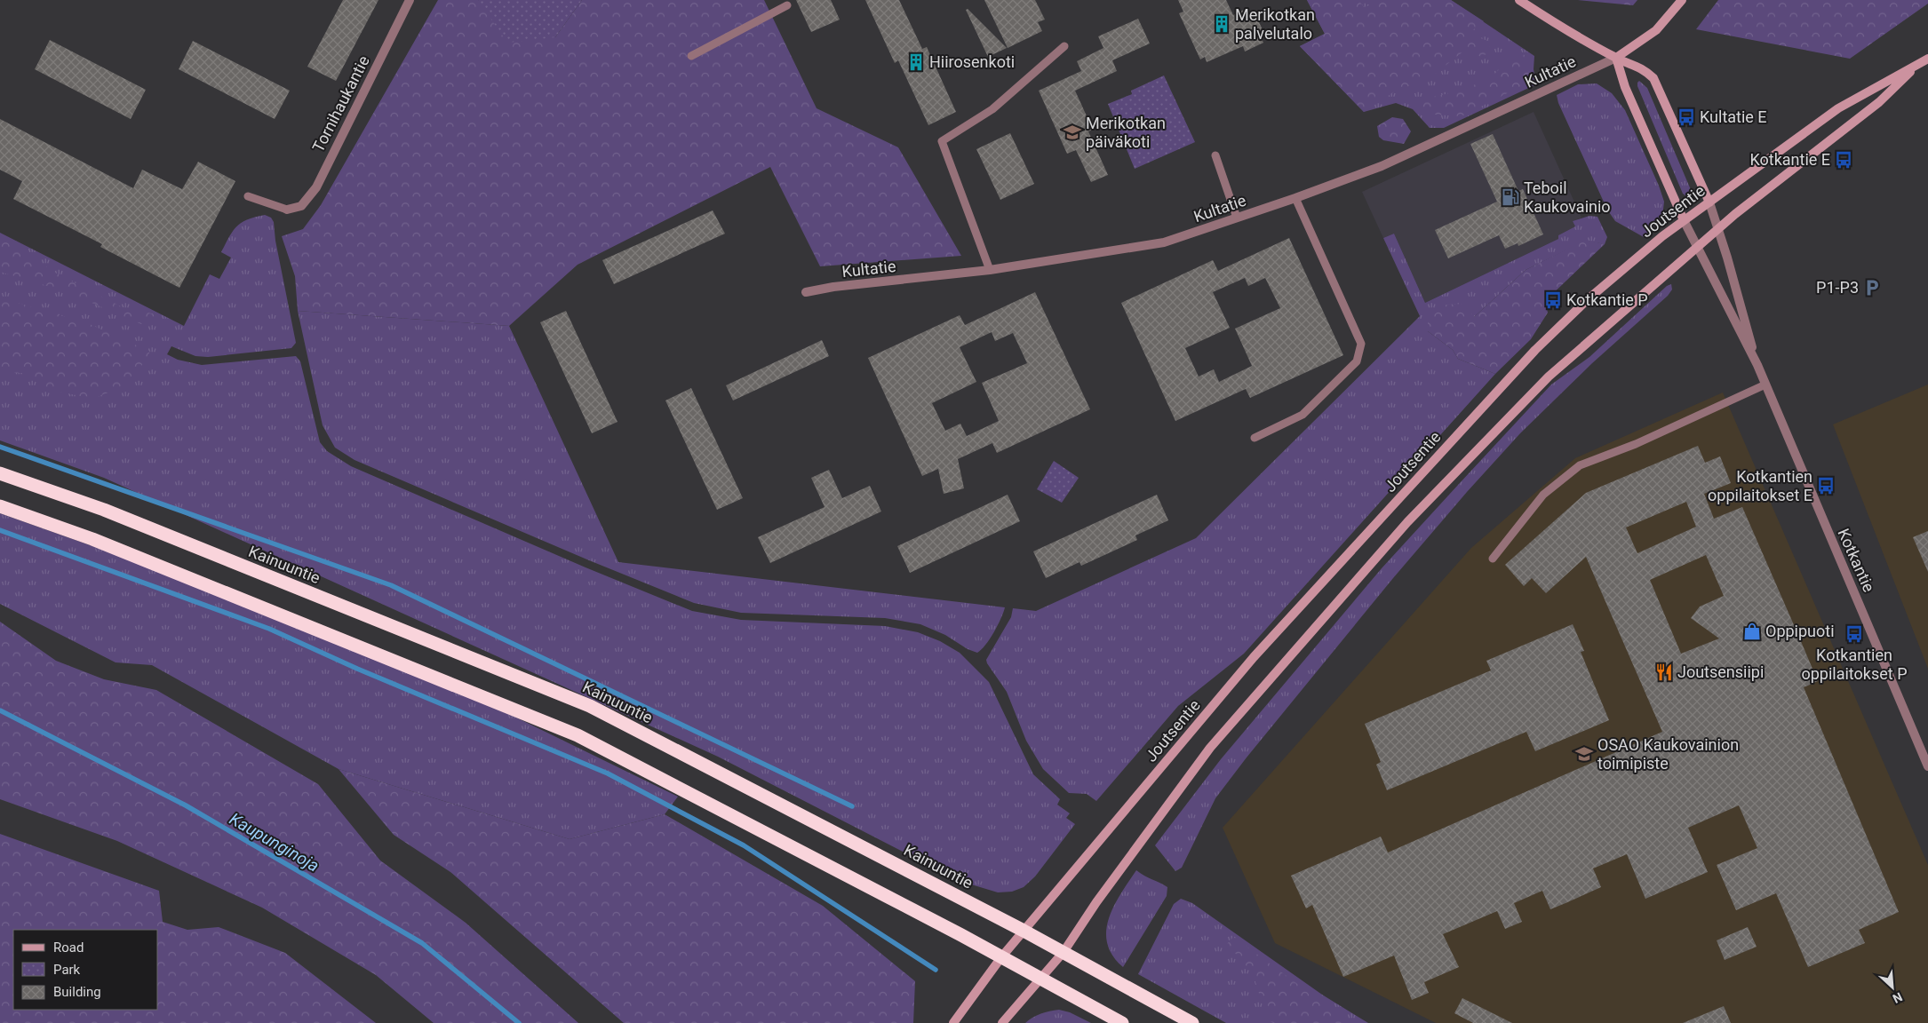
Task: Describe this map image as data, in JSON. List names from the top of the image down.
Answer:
{
  "streets": {
    "highway": ["Kainuuntie"],
    "main road": ["Joutsentie"],
    "street": ["Kultatie", "Tornihaukantie", "Kotkantie"]
  },
  "crossings": [
    ["Joutsentie", "Kotkantie"],
    ["Joutsentie", "Kainuuntie"]
  ],
  "water": ["Kaupunginoja"],
  "places": {
    "building": ["Merikotkan palvelutalo", "Hiirosenkoti"],
    "bus stop": [
      "Kultatie E",
      "Kotkantie E",
      "Kotkantie P",
      "Kotkantien oppilaitokset E",
      "Kotkantien oppilaitokset P"
    ],
    "school or university": ["Merikotkan päiväkoti", "OSAO Kaukovainion toimipiste"],
    "fuel station": ["Teboil Kaukovainio"],
    "parking": ["P1-P3"],
    "shop": ["Oppipuoti"],
    "restaurant": ["Joutsensiipi"]
  },
  "legend": ["Road", "Park", "Building"],
  "north": "bottom right"
}
